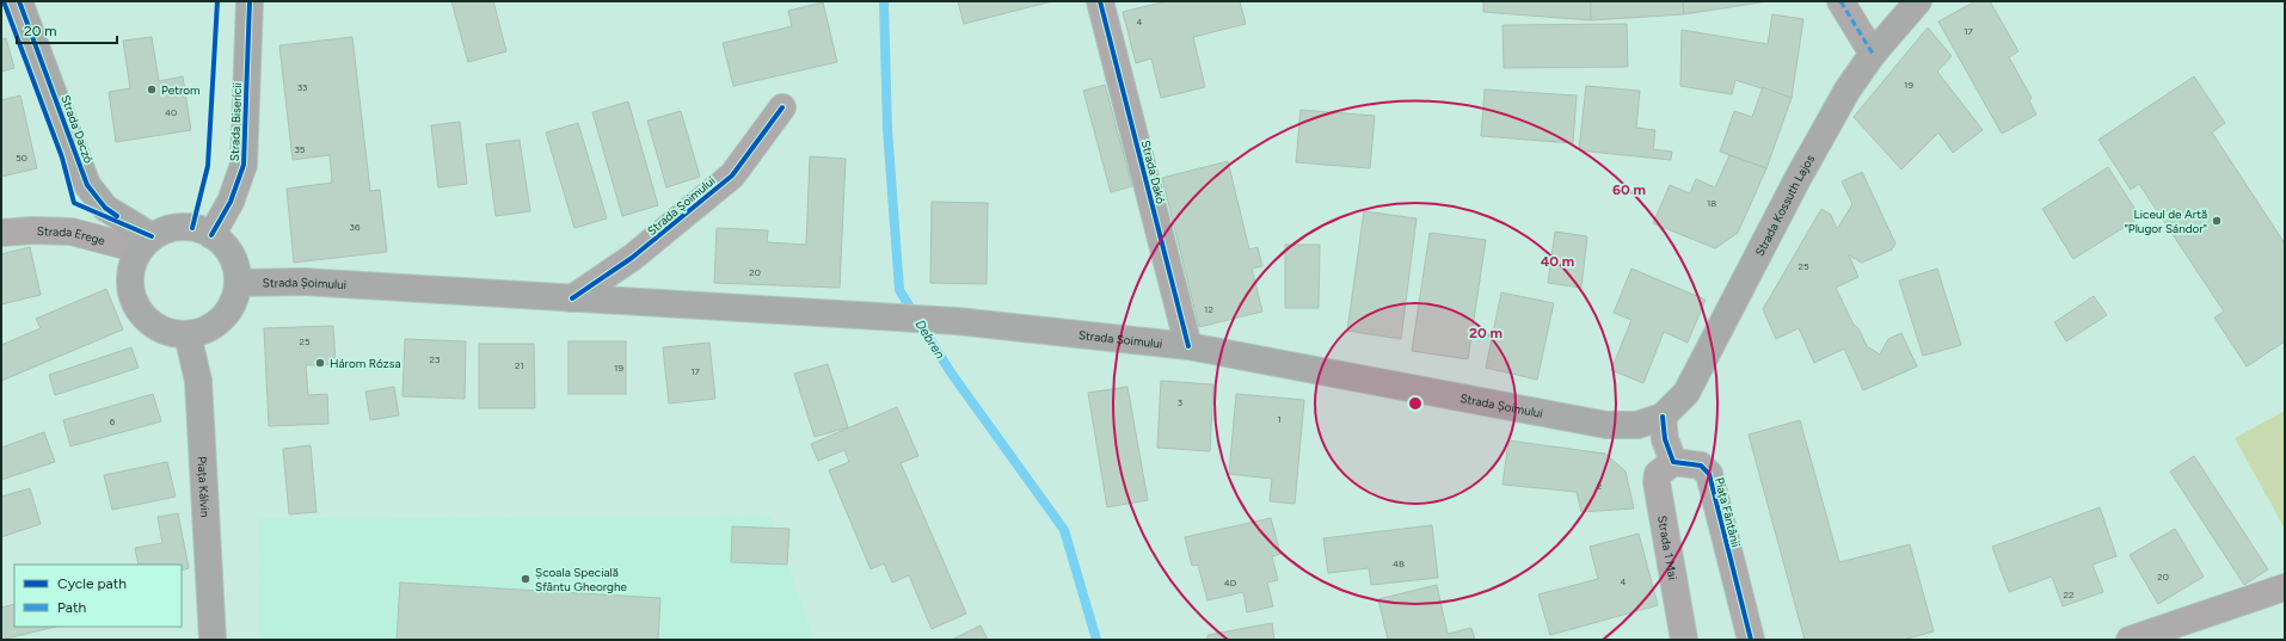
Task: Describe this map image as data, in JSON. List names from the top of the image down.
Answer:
{
  "streets": {
    "main road": [
      "Strada Bisericii",
      "Strada Daczó",
      "Strada Șoimului",
      "Strada Kossuth Lajos",
      "Piața Kálvin"
    ],
    "street": [
      "Strada Dakó",
      "Strada Erege",
      "Piața Fântânii",
      "Strada 1 Mai"
    ]
  },
  "crossings": [
    ["Strada Bisericii", "Strada Daczó"],
    ["Strada Bisericii", "Strada Șoimului"],
    ["Strada Bisericii", "Strada Erege"],
    ["Strada Bisericii", "Piața Kálvin"],
    ["Strada Daczó", "Strada Șoimului"],
    ["Strada Daczó", "Strada Erege"],
    ["Strada Daczó", "Piața Kálvin"],
    ["Strada Dakó", "Strada Șoimului"],
    ["Strada Șoimului", "Strada Kossuth Lajos"],
    ["Strada Șoimului", "Strada Erege"],
    ["Strada Șoimului", "Piața Kálvin"],
    ["Strada Erege", "Piața Kálvin"],
    ["Piața Fântânii", "Strada 1 Mai"]
  ],
  "water": ["Debren"],
  "places": [
    "Petrom",
    "Liceul de Artă \"Plugor Sándor\"",
    "Három Rózsa",
    "Școala Specială Sfântu Gheorghe"
  ],
  "house_numbers": [
    "4",
    "17",
    "19",
    "33",
    "40",
    "35",
    "50",
    "18",
    "36",
    "25",
    "20",
    "12",
    "25",
    "23",
    "21",
    "19",
    "17",
    "3",
    "1",
    "6",
    "2",
    "4B",
    "20",
    "4",
    "4D",
    "22"
  ],
  "legend": ["Cycle path", "Path"],
  "scale_bar": "20 m",
  "rings": ["60 m", "40 m", "20 m"]
}
